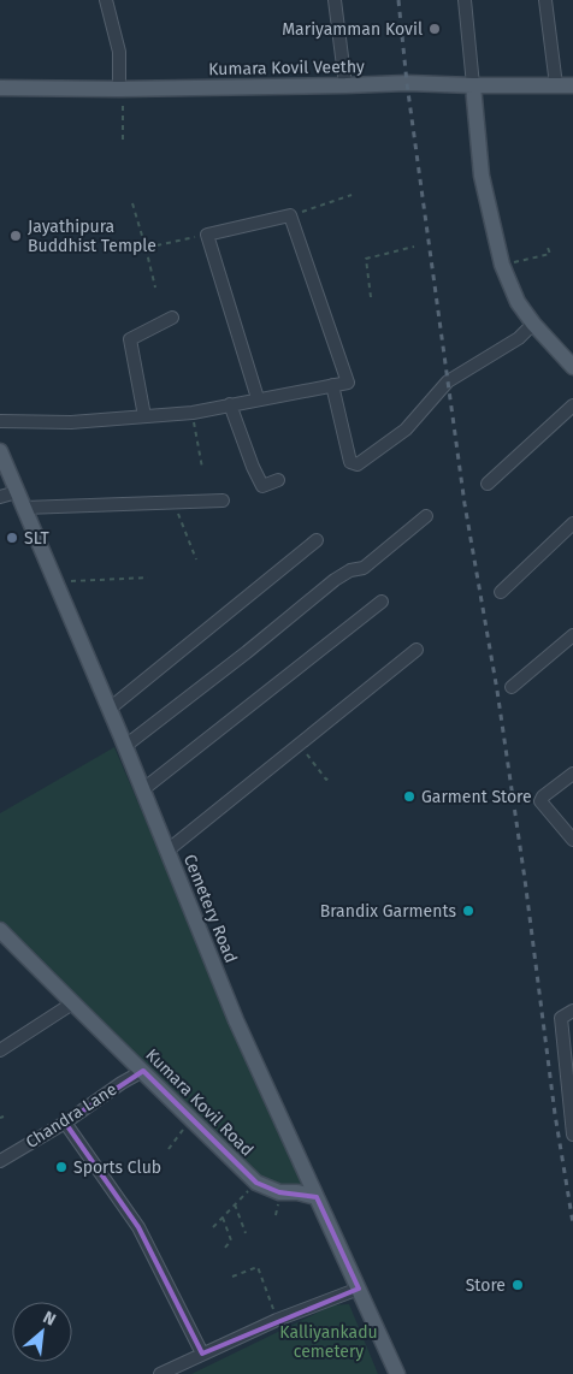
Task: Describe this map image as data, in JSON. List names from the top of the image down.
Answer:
{
  "streets": {
    "main road": ["Kumara Kovil Veethy", "Cemetery Road", "Kumara Kovil Road"],
    "street": ["Chandra Lane"]
  },
  "crossings": [
    ["Cemetery Road", "Kumara Kovil Road"],
    ["Kumara Kovil Road", "Chandra Lane"]
  ],
  "parks": ["Kalliyankadu cemetery"],
  "places": [
    "Mariyamman Kovil",
    "Jayathipura Buddhist Temple",
    "SLT",
    "Garment Store",
    "Brandix Garments",
    "Sports Club",
    "Store"
  ],
  "north": "top right"
}
